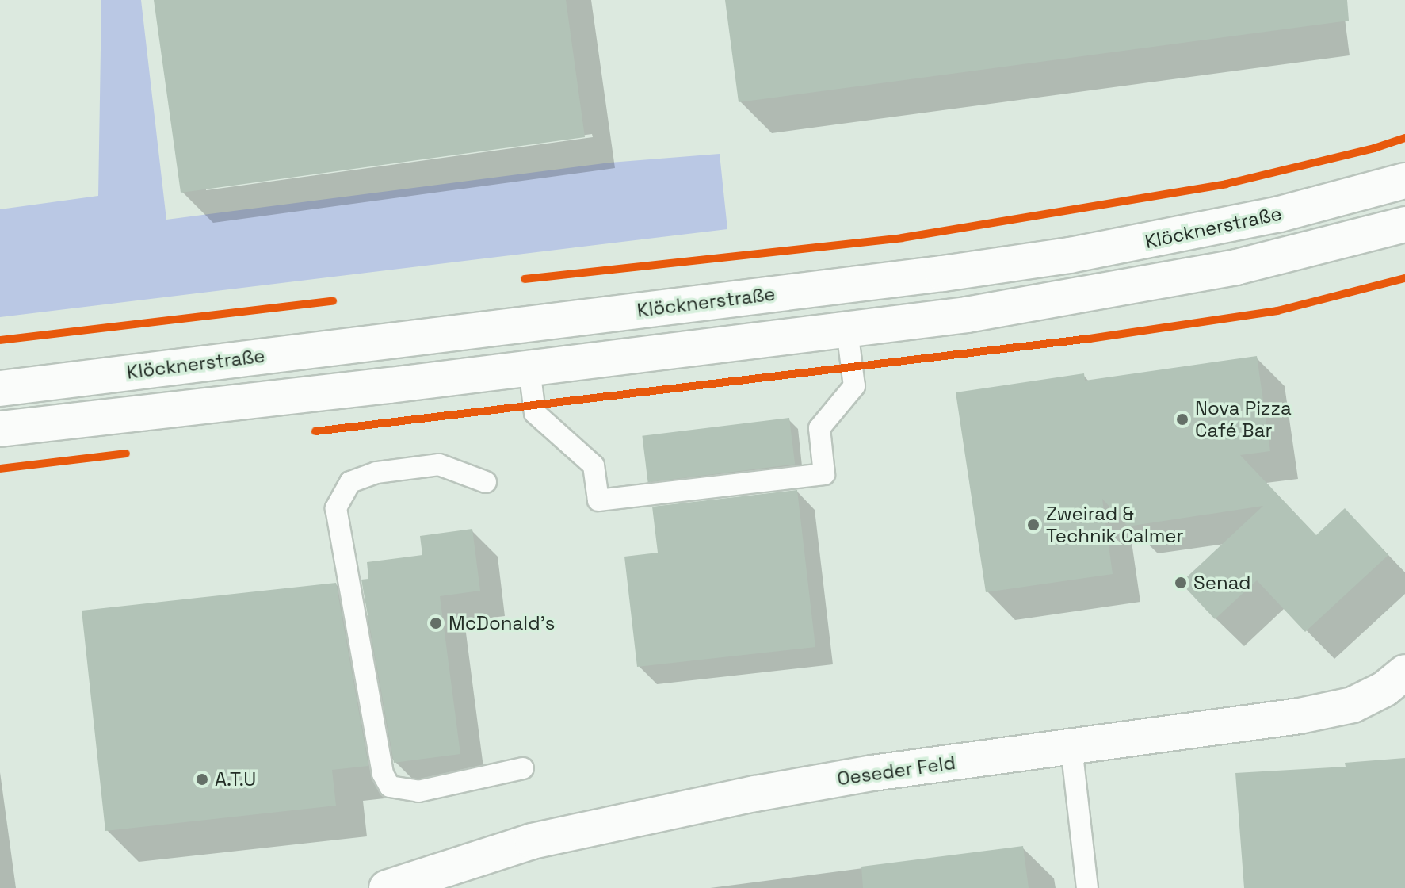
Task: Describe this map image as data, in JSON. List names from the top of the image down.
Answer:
{
  "streets": {
    "main road": ["Klöcknerstraße", "Oeseder Feld"]
  },
  "places": [
    "Nova Pizza Café Bar",
    "Zweirad & Technik Calmer",
    "Senad",
    "McDonald's",
    "A.T.U"
  ]
}
